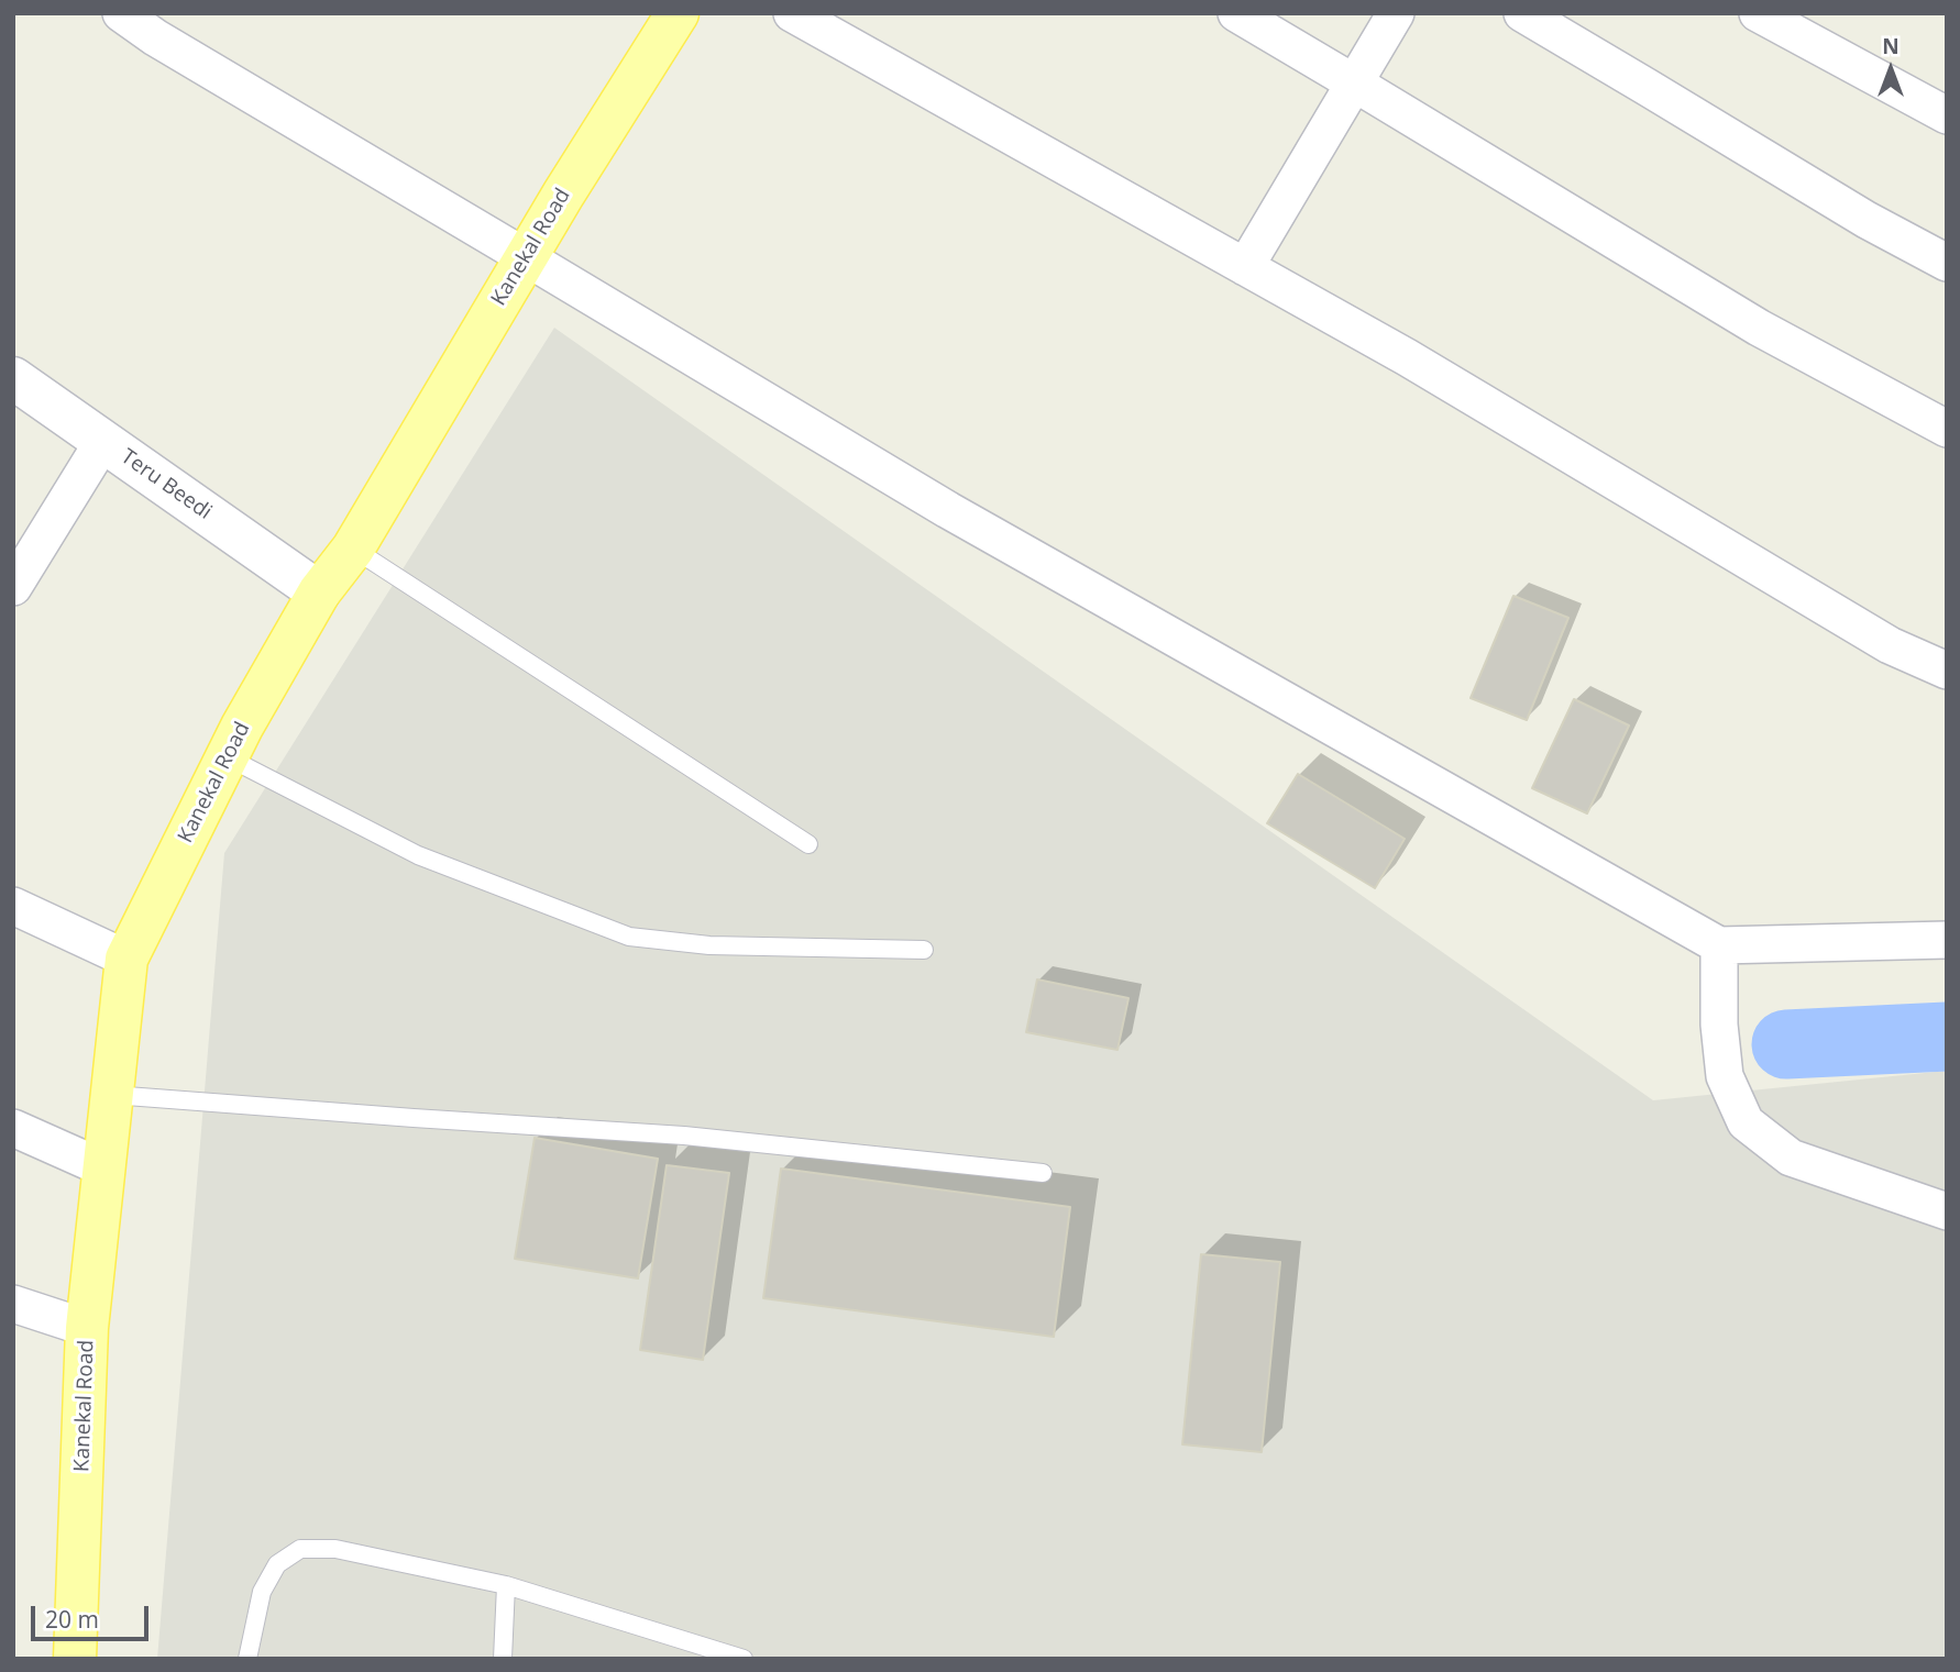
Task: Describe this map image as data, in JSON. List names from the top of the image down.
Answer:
{
  "streets": {
    "main road": ["Kanekal Road"],
    "street": ["Teru Beedi"]
  },
  "crossings": [
    ["Kanekal Road", "Teru Beedi"]
  ],
  "scale_bar": "20 m",
  "north": "top"
}
